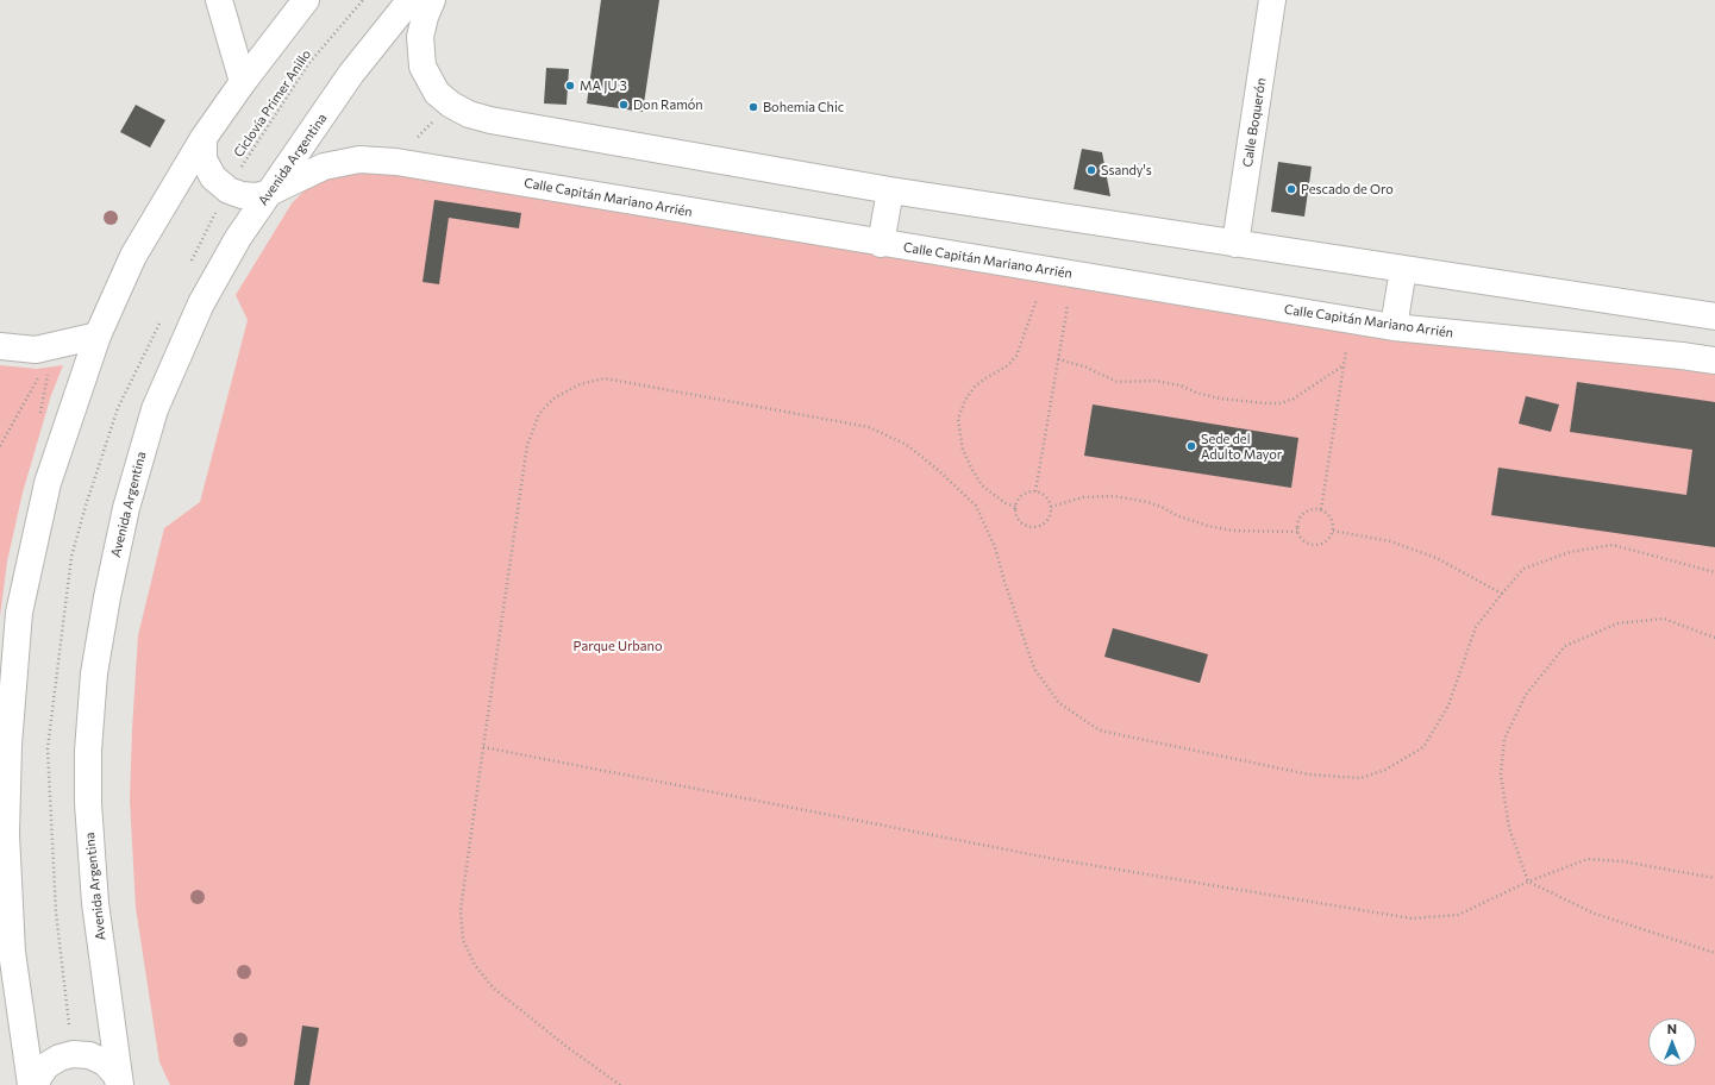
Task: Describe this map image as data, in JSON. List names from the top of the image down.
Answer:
{
  "streets": {
    "street": ["Calle Boquerón", "Avenida Argentina", "Calle Capitán Mariano Arrién"],
    "path": ["Ciclovía Primer Anillo"]
  },
  "crossings": [
    ["Avenida Argentina", "Calle Capitán Mariano Arrién"]
  ],
  "parks": ["Parque Urbano"],
  "places": [
    "MA JU 3",
    "Don Ramón",
    "Bohemia Chic",
    "Ssandy's",
    "Pescado de Oro",
    "Sede del Adulto Mayor"
  ],
  "north": "top"
}
